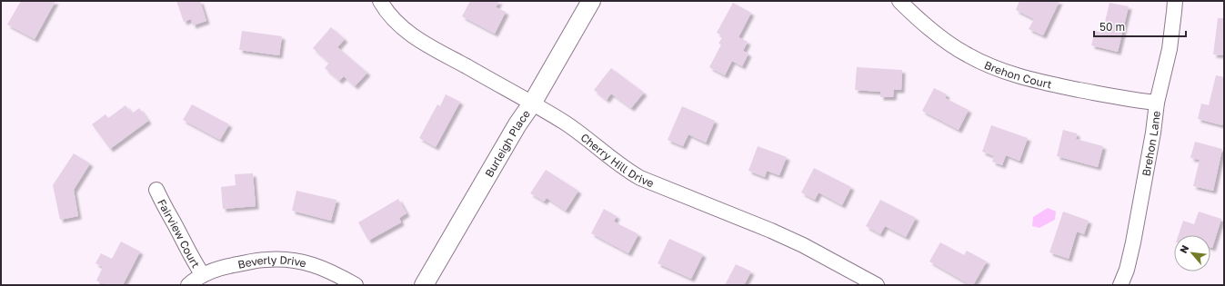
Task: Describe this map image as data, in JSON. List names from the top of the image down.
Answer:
{
  "streets": {
    "street": [
      "Brehon Court",
      "Burleigh Place",
      "Brehon Lane",
      "Cherry Hill Drive",
      "Fairview Court",
      "Beverly Drive"
    ]
  },
  "crossings": [
    ["Brehon Court", "Brehon Lane"],
    ["Burleigh Place", "Cherry Hill Drive"],
    ["Fairview Court", "Beverly Drive"]
  ],
  "scale_bar": "50 m",
  "north": "top left"
}
